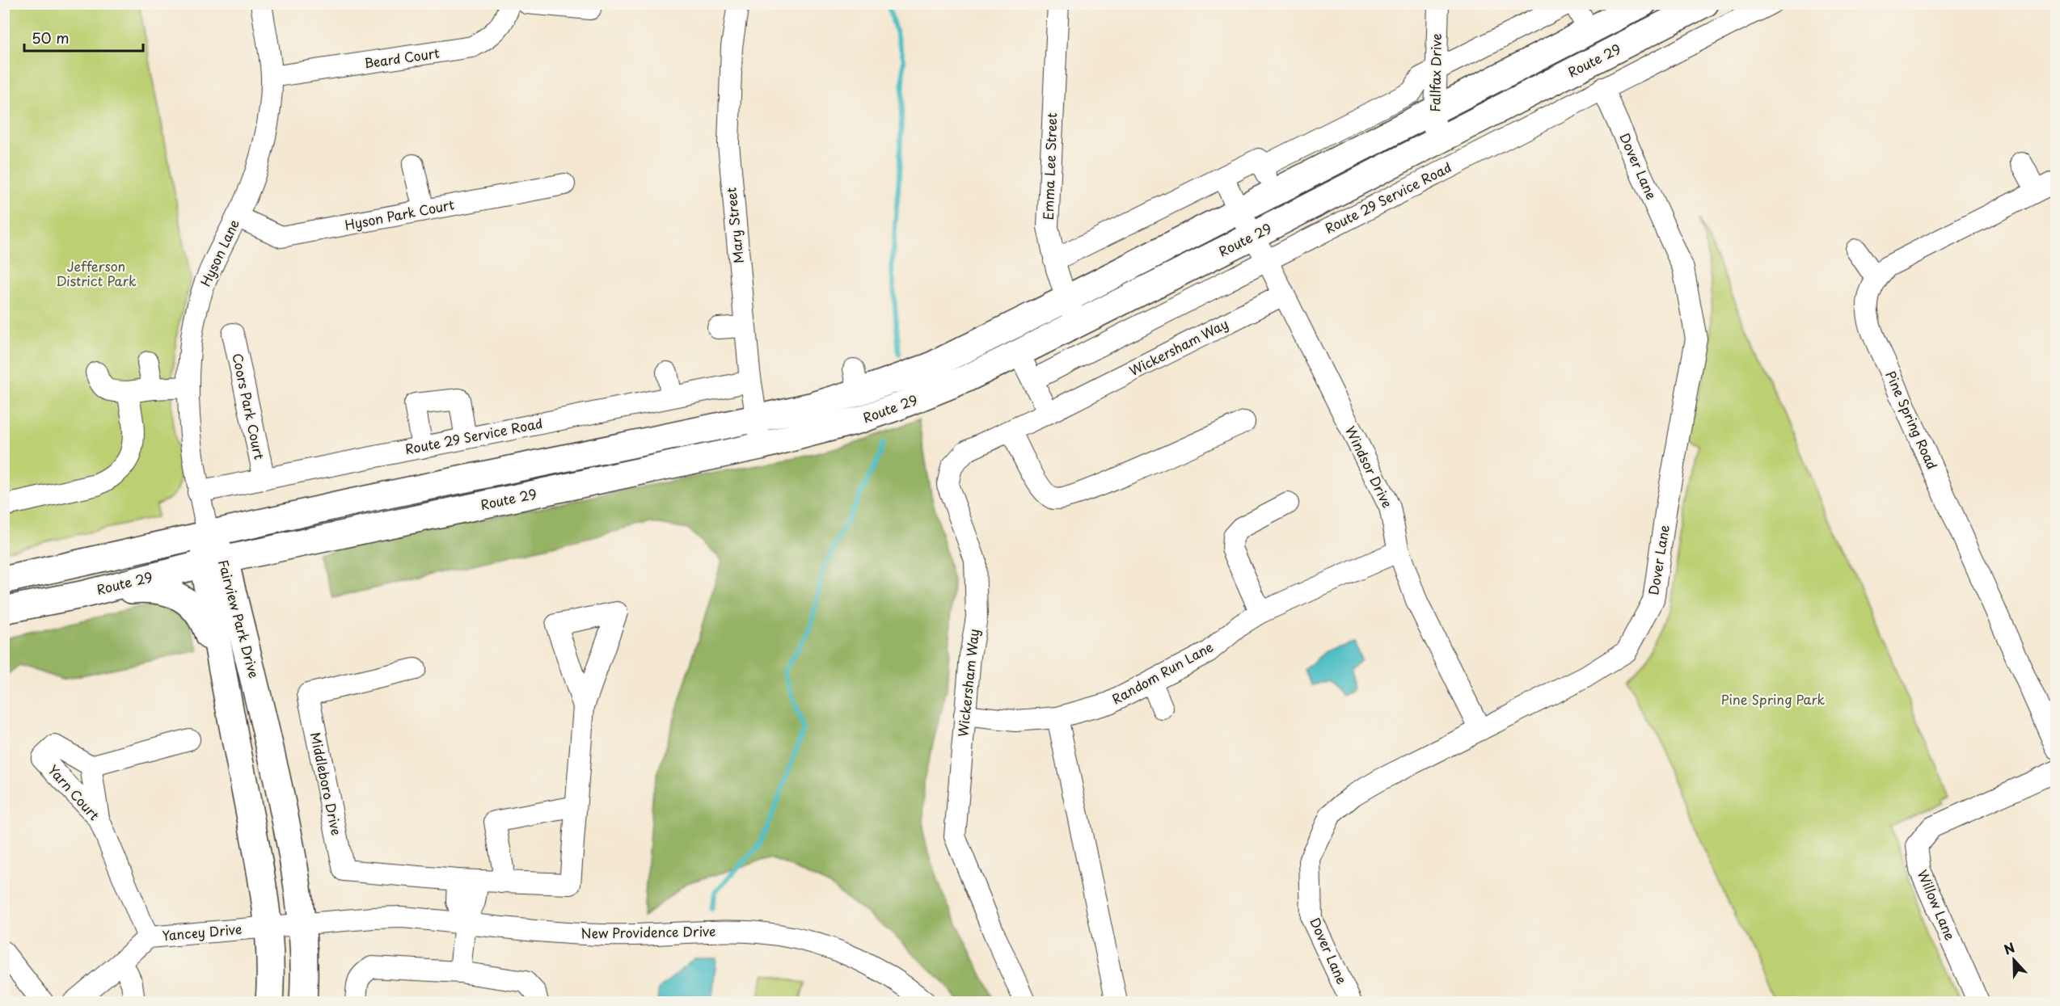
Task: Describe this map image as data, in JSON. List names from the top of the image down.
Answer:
{
  "streets": {
    "main road": ["Route 29", "Fairview Park Drive"],
    "street": [
      "Beard Court",
      "Fallfax Drive",
      "Emma Lee Street",
      "Dover Lane",
      "Route 29 Service Road",
      "Hyson Park Court",
      "Mary Street",
      "Hyson Lane",
      "Wickersham Way",
      "Coors Park Court",
      "Pine Spring Road",
      "Windsor Drive",
      "Random Run Lane",
      "Middleboro Drive",
      "Yarn Court",
      "Willow Lane",
      "Yancey Drive",
      "New Providence Drive"
    ]
  },
  "crossings": [
    ["Beard Court", "Hyson Lane"],
    ["Route 29", "Fallfax Drive"],
    ["Route 29", "Emma Lee Street"],
    ["Route 29", "Mary Street"],
    ["Route 29", "Hyson Lane"],
    ["Route 29", "Windsor Drive"],
    ["Route 29", "Fairview Park Drive"],
    ["Dover Lane", "Route 29 Service Road"],
    ["Dover Lane", "Windsor Drive"],
    ["Route 29 Service Road", "Mary Street"],
    ["Route 29 Service Road", "Hyson Lane"],
    ["Route 29 Service Road", "Coors Park Court"],
    ["Route 29 Service Road", "Windsor Drive"],
    ["Hyson Park Court", "Hyson Lane"],
    ["Hyson Lane", "Fairview Park Drive"],
    ["Wickersham Way", "Windsor Drive"],
    ["Wickersham Way", "Random Run Lane"],
    ["Windsor Drive", "Random Run Lane"],
    ["Fairview Park Drive", "Yancey Drive"],
    ["Fairview Park Drive", "New Providence Drive"],
    ["Yarn Court", "Yancey Drive"],
    ["Yancey Drive", "New Providence Drive"]
  ],
  "parks": ["Jefferson District Park", "Pine Spring Park"],
  "scale_bar": "50 m",
  "north": "top"
}
